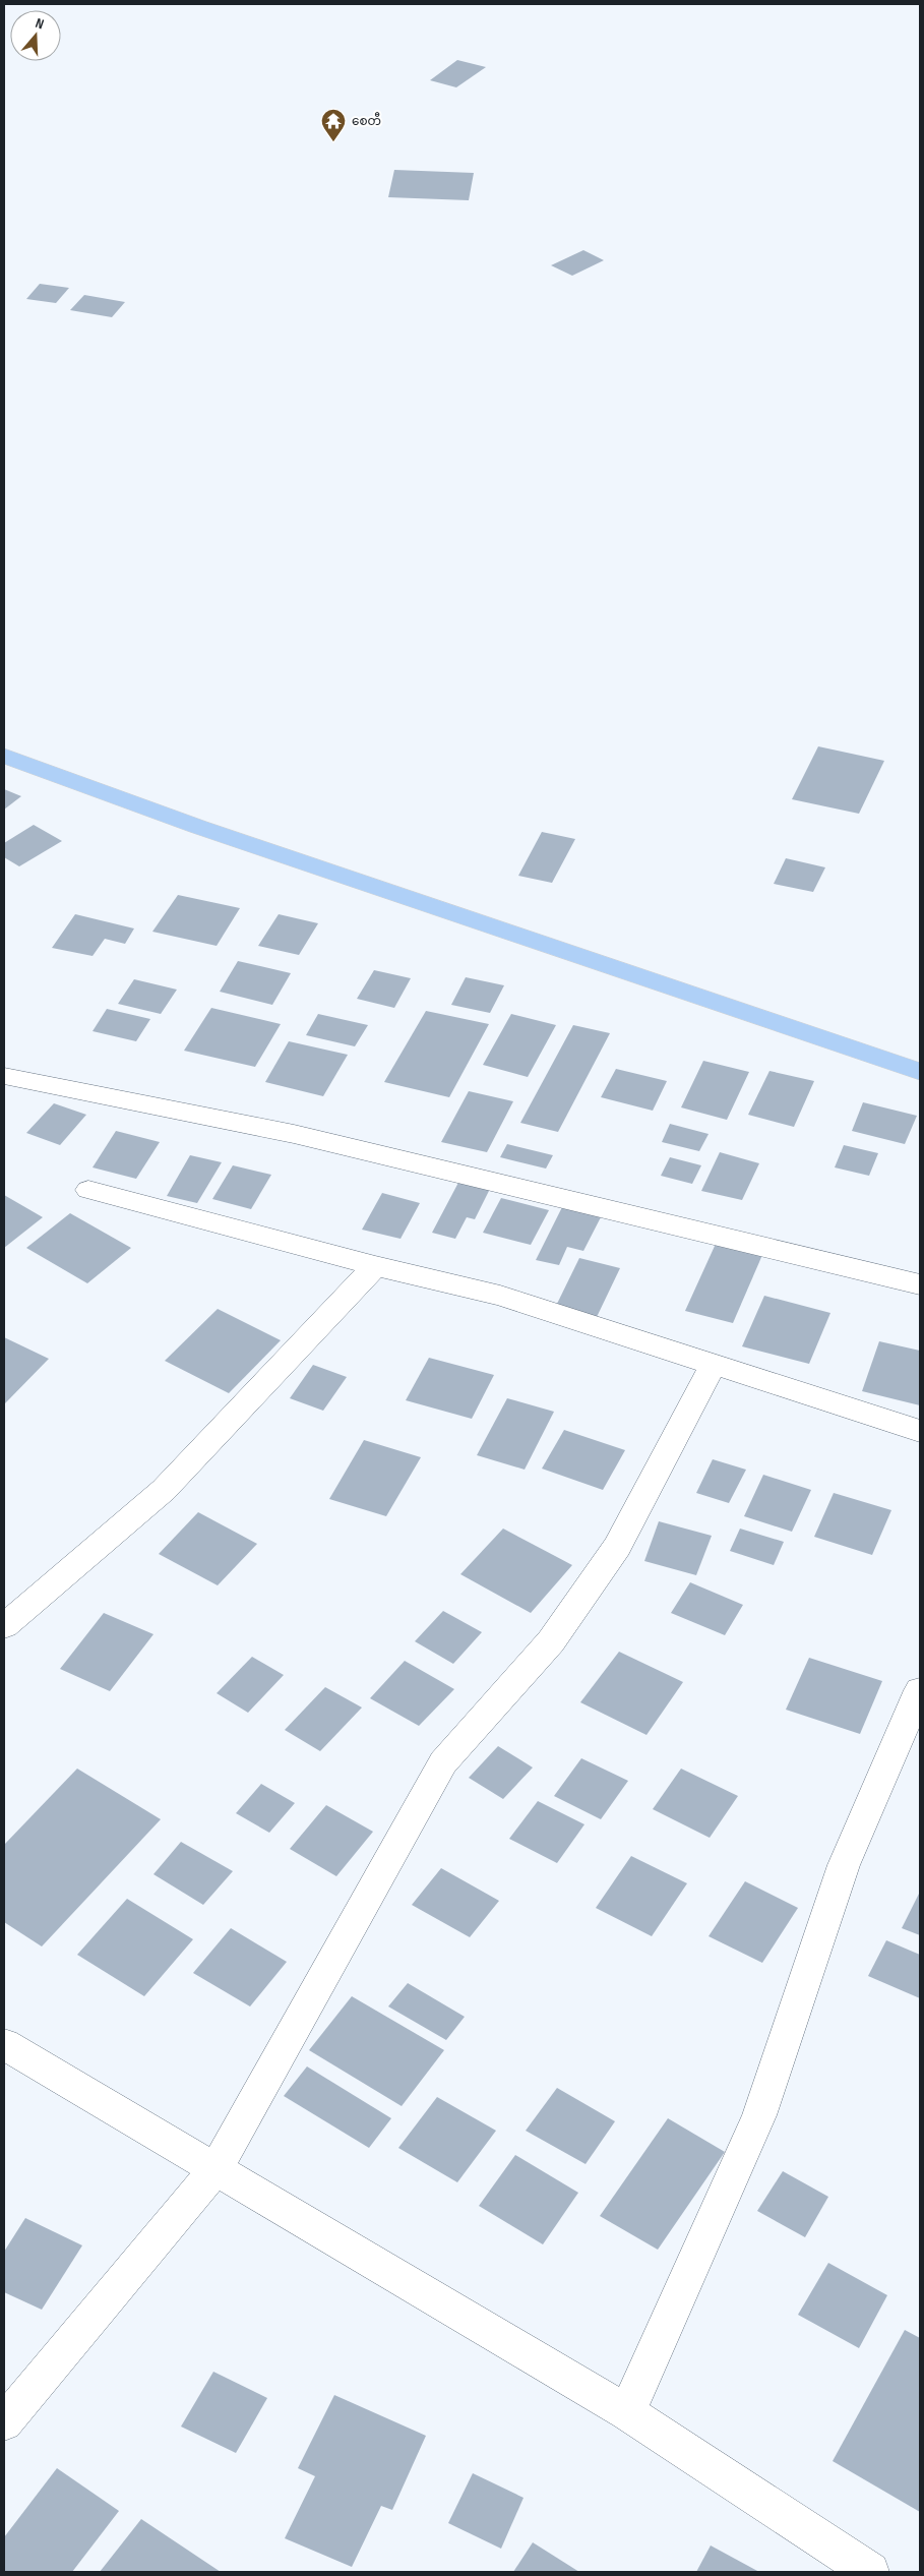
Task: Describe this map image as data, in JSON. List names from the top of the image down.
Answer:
{
  "places": {
    "temple": ["စေတီ"]
  },
  "north": "top"
}
